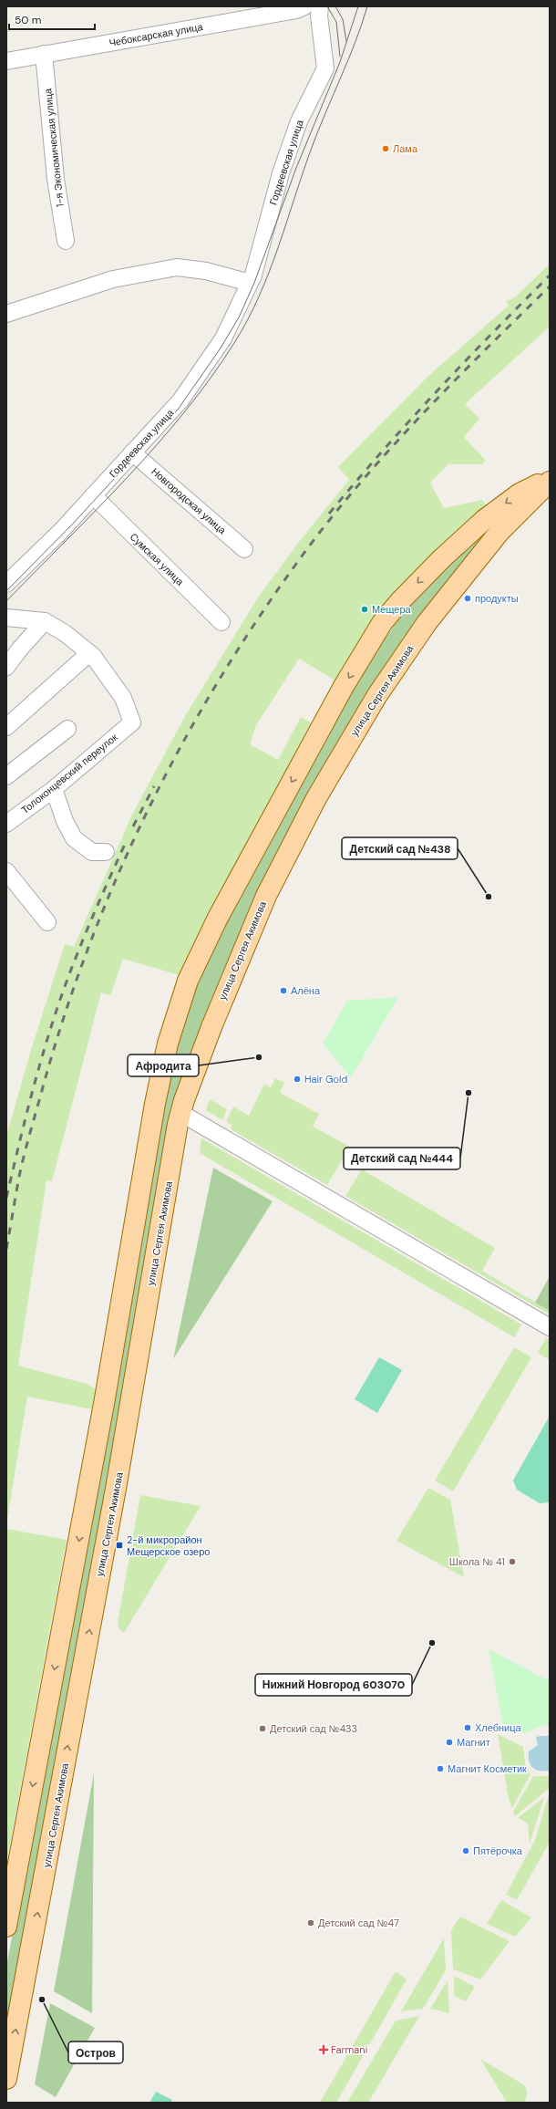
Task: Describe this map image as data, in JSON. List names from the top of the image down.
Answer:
{
  "streets": {
    "main road": ["улица Сергея Акимова"],
    "street": [
      "Чебоксарская улица",
      "1-я Экономическая улица",
      "Гордеевская улица",
      "Новгородская улица",
      "Сумская улица",
      "Толоконцевский переулок"
    ]
  },
  "crossings": [
    ["Чебоксарская улица", "1-я Экономическая улица"],
    ["Гордеевская улица", "Новгородская улица"],
    ["Гордеевская улица", "Сумская улица"]
  ],
  "places": {
    "other": [
      "Лама",
      "продукты",
      "Мещера",
      "Детский сад №438",
      "Алёна",
      "Афродита",
      "Hair Gold",
      "Детский сад №444",
      "Школа № 41",
      "Нижний Новгород 603070",
      "Хлебница",
      "Детский сад №433",
      "Магнит",
      "Магнит Косметик",
      "Пятёрочка",
      "Детский сад №47",
      "Остров"
    ],
    "transit": ["2-й микрорайон Мещерское озеро"],
    "health": ["Farmani"]
  },
  "scale_bar": "50 m"
}
